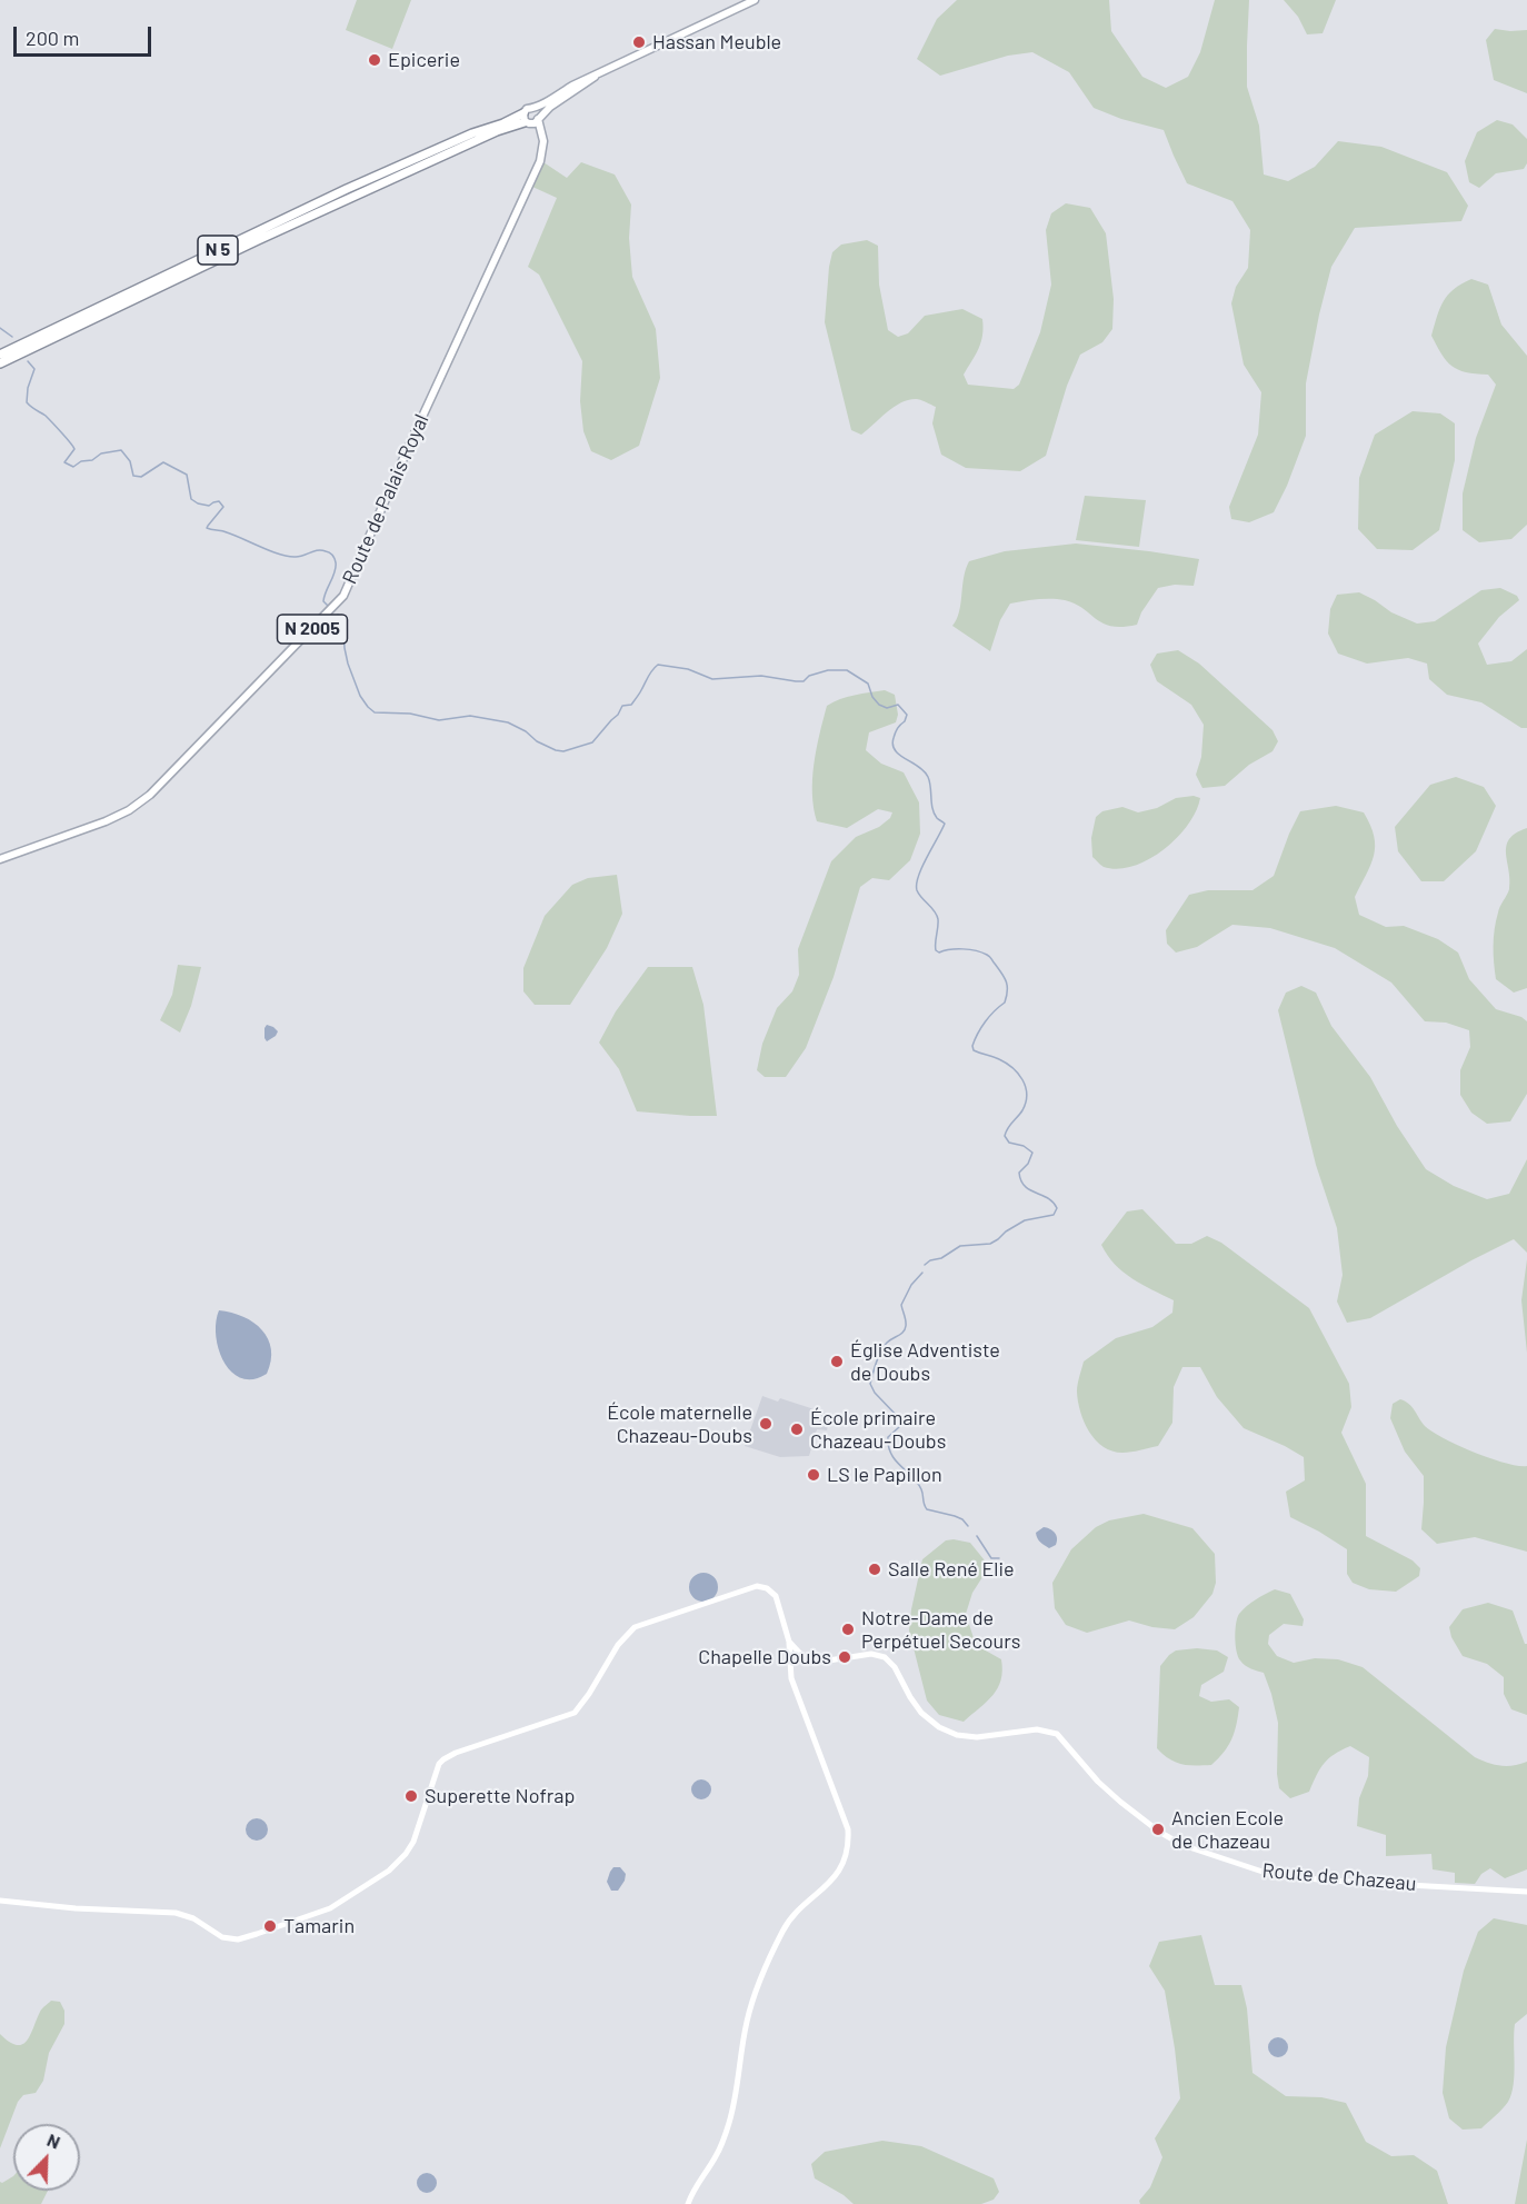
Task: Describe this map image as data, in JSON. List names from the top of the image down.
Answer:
{
  "streets": {
    "highway": ["N 5"],
    "main road": ["Route de Palais Royal", "N 2005", "Route de Chazeau"]
  },
  "places": [
    "Hassan Meuble",
    "Epicerie",
    "Église Adventiste de Doubs",
    "École maternelle Chazeau-Doubs",
    "École primaire Chazeau-Doubs",
    "LS le Papillon",
    "Salle René Elie",
    "Notre-Dame de Perpétuel Secours",
    "Chapelle Doubs",
    "Superette Nofrap",
    "Ancien Ecole de Chazeau",
    "Tamarin"
  ],
  "scale_bar": "200 m",
  "north": "top right"
}
